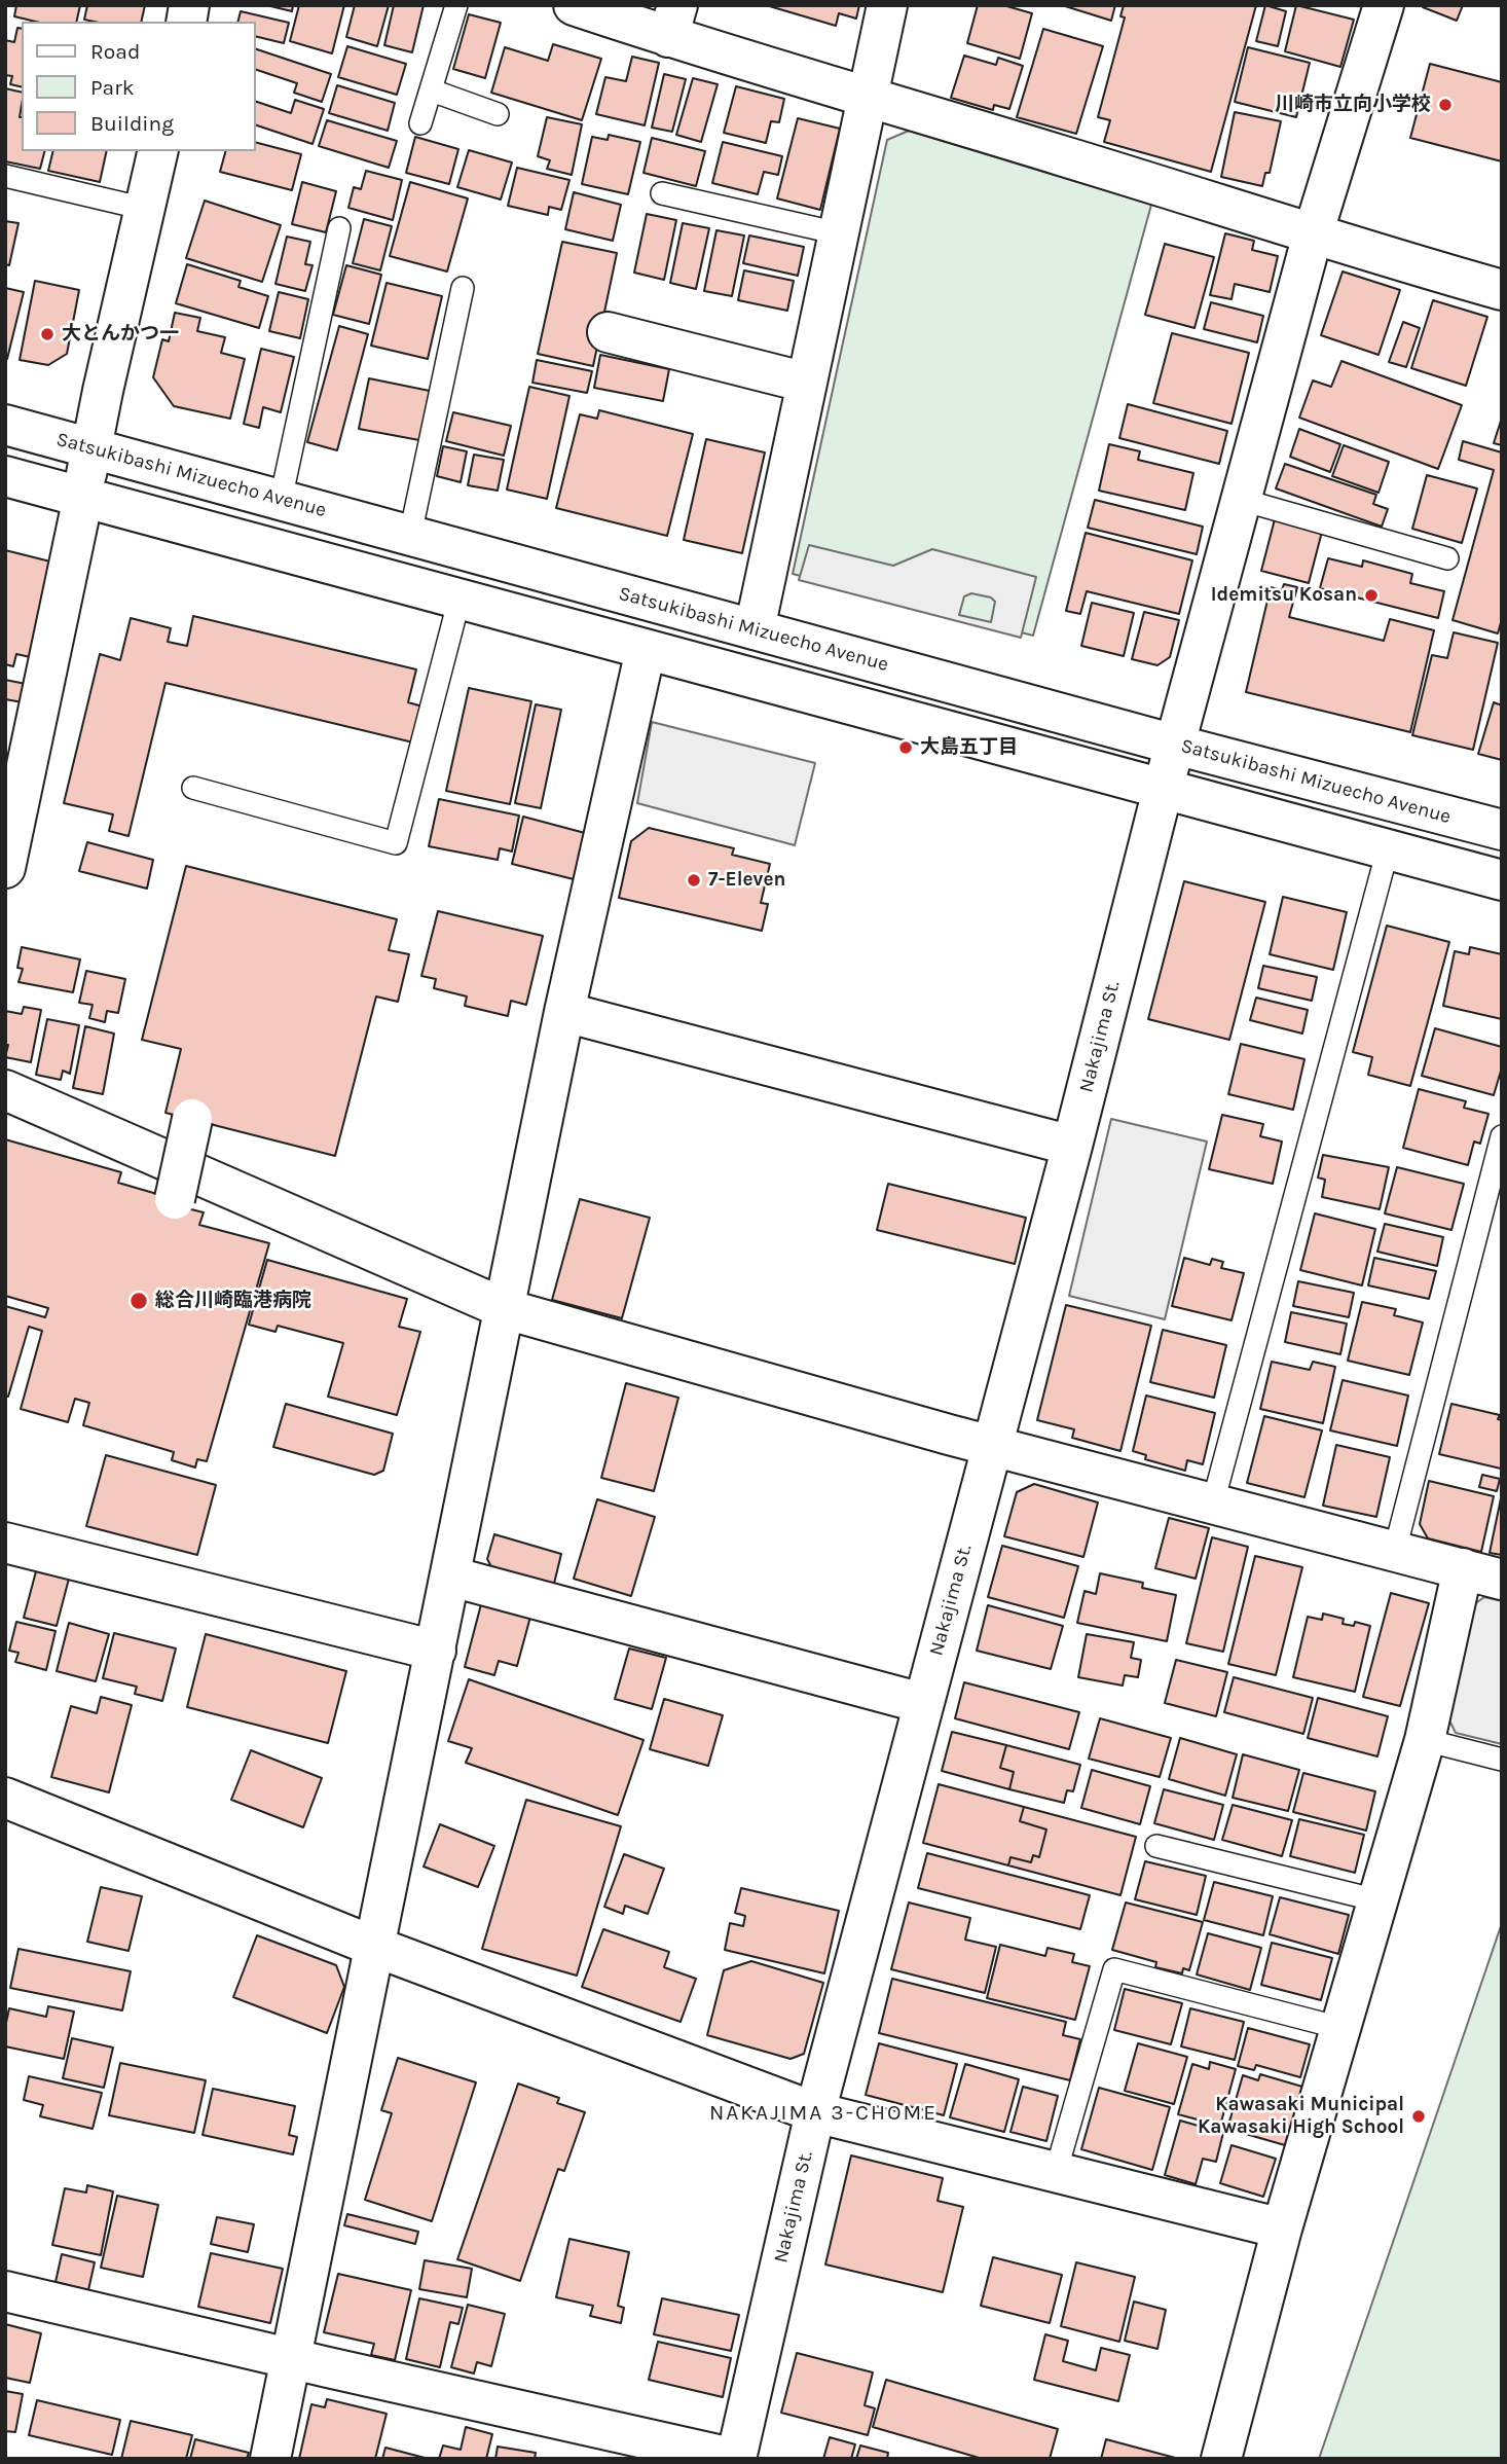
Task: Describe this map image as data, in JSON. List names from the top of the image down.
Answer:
{
  "streets": {
    "street": ["Satsukibashi Mizuecho Avenue", "Nakajima St."]
  },
  "crossings": [
    ["Satsukibashi Mizuecho Avenue", "Nakajima St."]
  ],
  "districts": ["NAKAJIMA 3-CHOME"],
  "places": [
    "川崎市立向小学校",
    "大とんかつ一",
    "Idemitsu Kosan",
    "大島五丁目",
    "7-Eleven",
    "総合川崎臨港病院",
    "Kawasaki Municipal Kawasaki High School"
  ],
  "legend": ["Road", "Park", "Building"]
}
